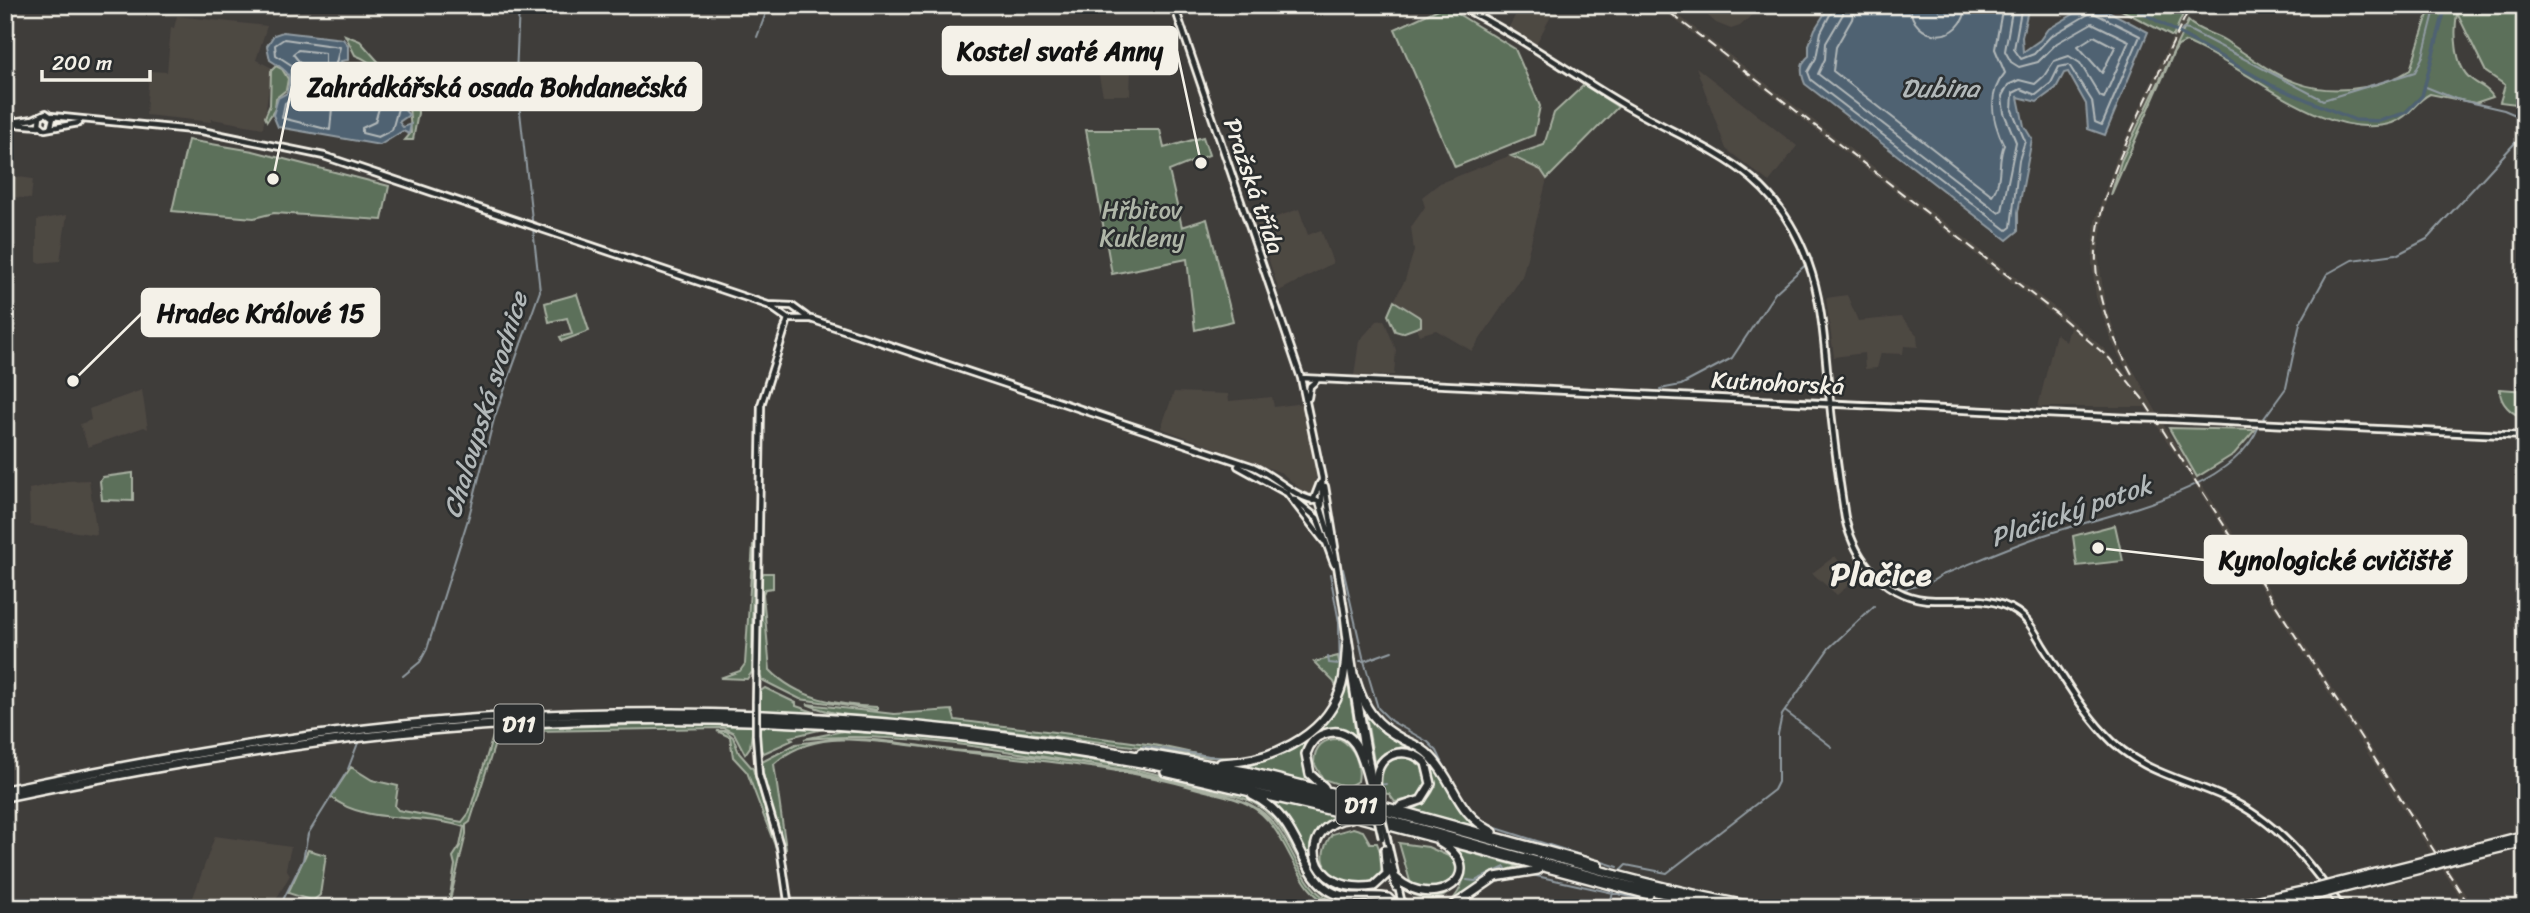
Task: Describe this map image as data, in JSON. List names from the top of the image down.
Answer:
{
  "streets": {
    "highway": ["D11"],
    "main road": ["Pražská třída", "Kutnohorská"]
  },
  "crossings": [
    ["Pražská třída", "Kutnohorská"]
  ],
  "districts": ["Plačice"],
  "water": ["Dubina", "Chaloupská svodnice", "Plačický potok"],
  "parks": ["Hřbitov Kukleny"],
  "places": [
    "Kostel svaté Anny",
    "Zahrádkářská osada Bohdanečská",
    "Hradec Králové 15",
    "Kynologické cvičiště"
  ],
  "scale_bar": "200 m"
}
